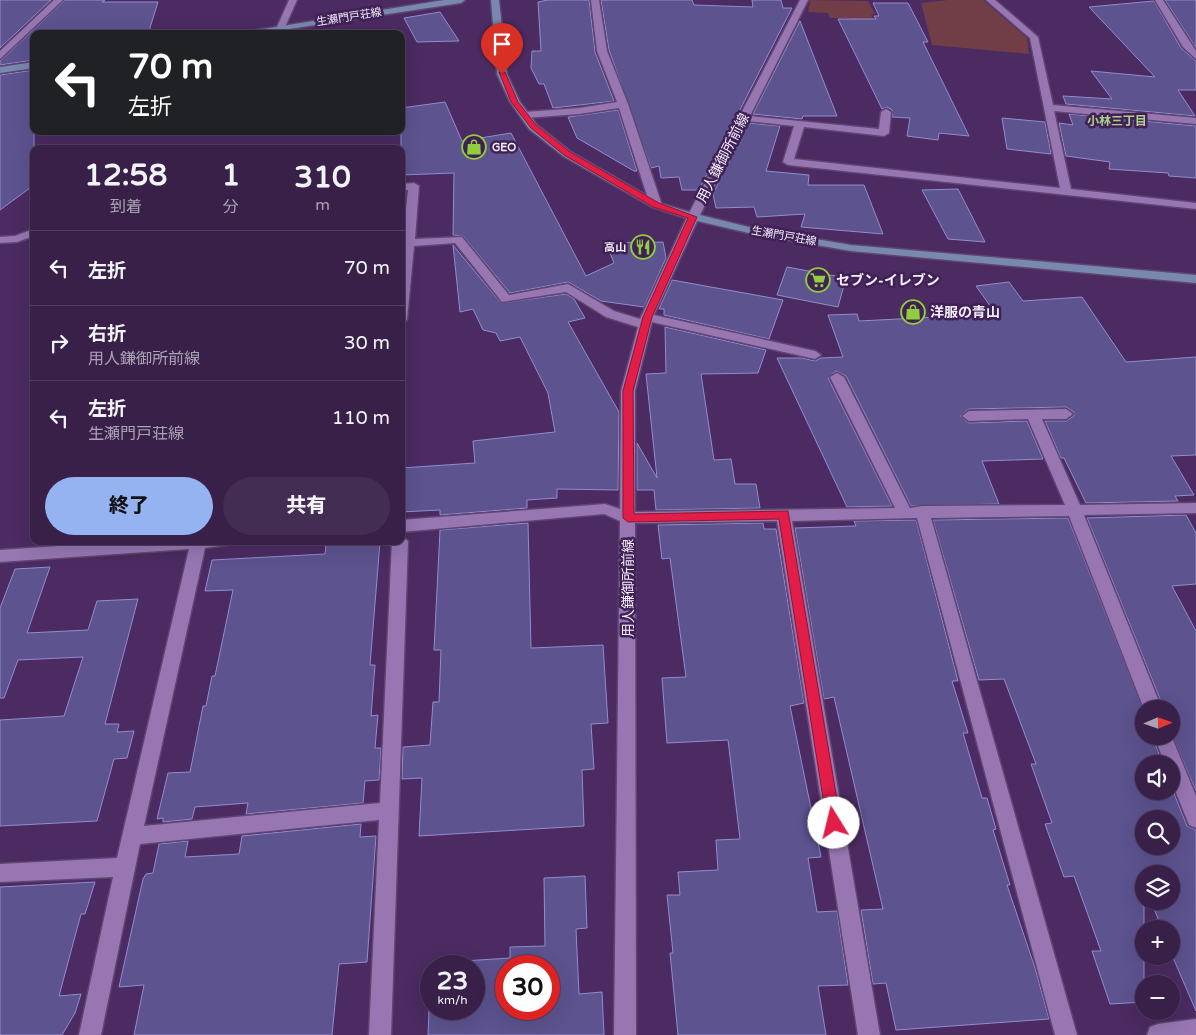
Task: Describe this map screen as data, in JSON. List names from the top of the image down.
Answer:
{
  "streets": {
    "main road": ["生瀬門戸荘線"],
    "street": ["用人鎌御所前線"]
  },
  "crossings": [
    ["生瀬門戸荘線", "用人鎌御所前線"]
  ],
  "districts": ["小林三丁目"],
  "places": {
    "shop": ["GEO", "洋服の青山"],
    "restaurant": ["高山"],
    "supermarket": ["セブン-イレブン"]
  },
  "north": "right",
  "page": {
    "turn": ["70 m", "左折"],
    "eta": [
      "12:58",
      "到着",
      "1",
      "分",
      "310",
      "m"
    ],
    "list": [
      {
        "name": "左折",
        "value": "70 m"
      },
      {
        "name": "右折",
        "note": "用人鎌御所前線",
        "value": "30 m"
      },
      {
        "name": "左折",
        "note": "生瀬門戸荘線",
        "value": "110 m"
      }
    ],
    "buttons": ["終了", "共有"],
    "map_buttons": ["+", "−"],
    "speed": "23 km/h",
    "limit": "30"
  }
}
